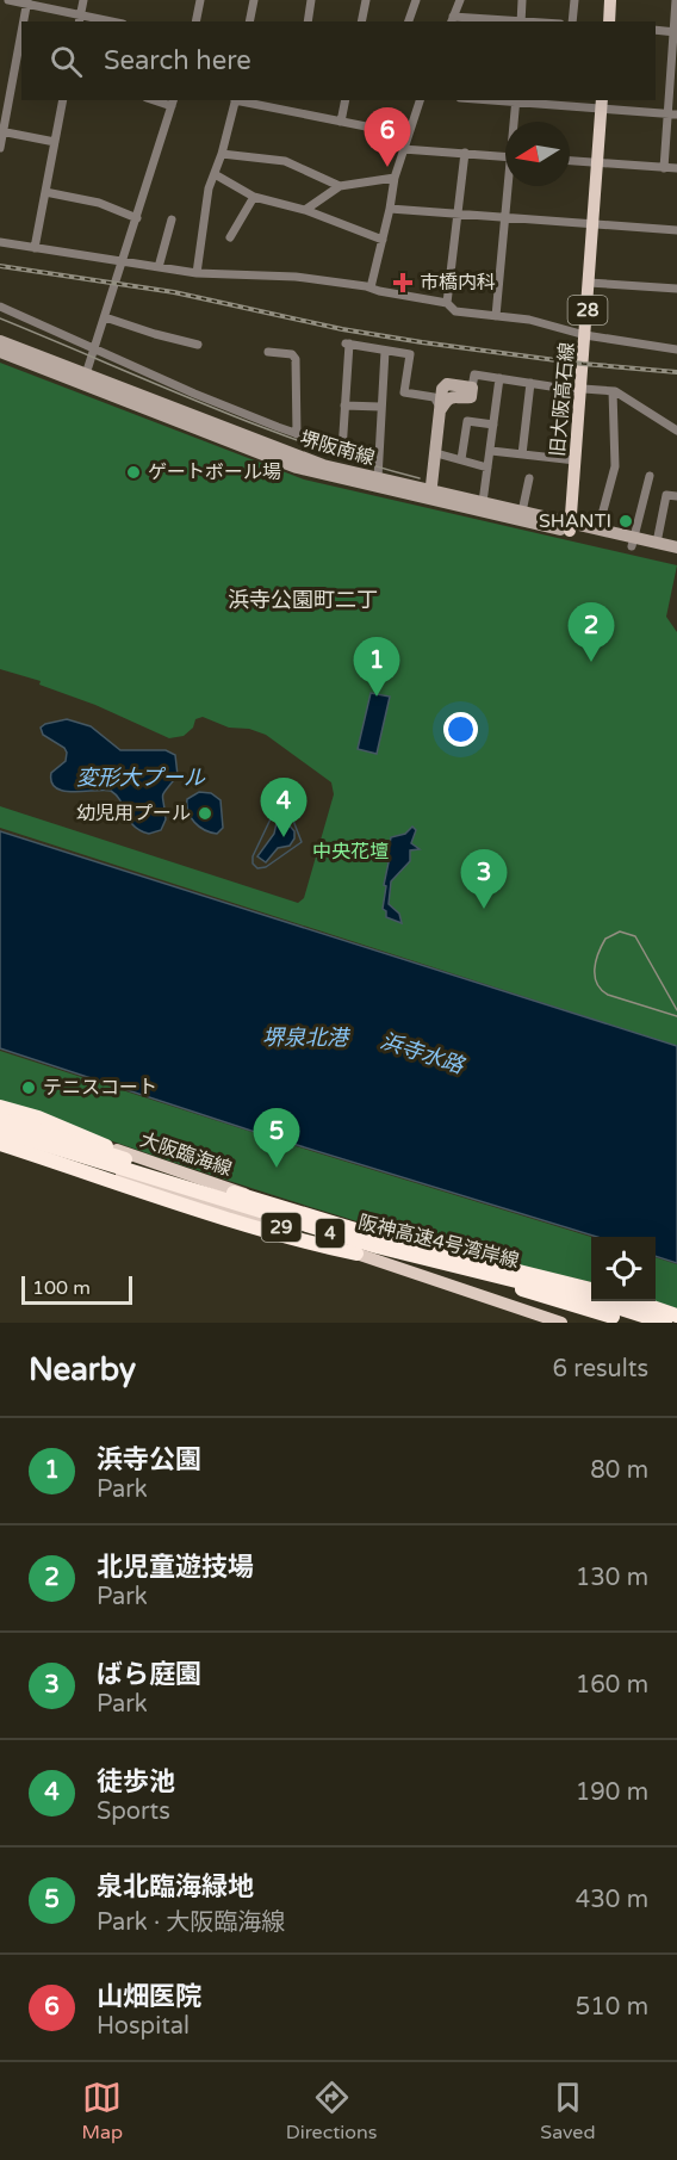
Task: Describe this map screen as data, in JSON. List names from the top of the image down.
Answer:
{
  "streets": {
    "highway": ["4", "阪神高速4号湾岸線"],
    "main road": [
      "28",
      "旧大阪高石線",
      "堺阪南線",
      "大阪臨海線",
      "29"
    ]
  },
  "crossings": [
    ["旧大阪高石線", "堺阪南線"]
  ],
  "districts": ["浜寺公園町二丁"],
  "water": ["変形大プール", "堺泉北港", "浜寺水路"],
  "parks": ["中央花壇"],
  "places": {
    "health": ["市橋内科"],
    "other": [
      "ゲートボール場",
      "SHANTI",
      "幼児用プール",
      "テニスコート"
    ]
  },
  "scale_bar": "100 m",
  "north": "left",
  "page": {
    "search": "Search here",
    "pins": [
      "6",
      "2",
      "1",
      "4",
      "3",
      "5"
    ],
    "scale": "100 m",
    "heading": ["Nearby", "6 results"],
    "list": [
      {
        "mark": "1",
        "name": "浜寺公園",
        "note": "Park",
        "value": "80 m"
      },
      {
        "mark": "2",
        "name": "北児童遊技場",
        "note": "Park",
        "value": "130 m"
      },
      {
        "mark": "3",
        "name": "ばら庭園",
        "note": "Park",
        "value": "160 m"
      },
      {
        "mark": "4",
        "name": "徒歩池",
        "note": "Sports",
        "value": "190 m"
      },
      {
        "mark": "5",
        "name": "泉北臨海緑地",
        "note": "Park · 大阪臨海線",
        "value": "430 m"
      },
      {
        "mark": "6",
        "name": "山畑医院",
        "note": "Hospital",
        "value": "510 m"
      }
    ],
    "nav": ["Map", "Directions", "Saved"]
  }
}
